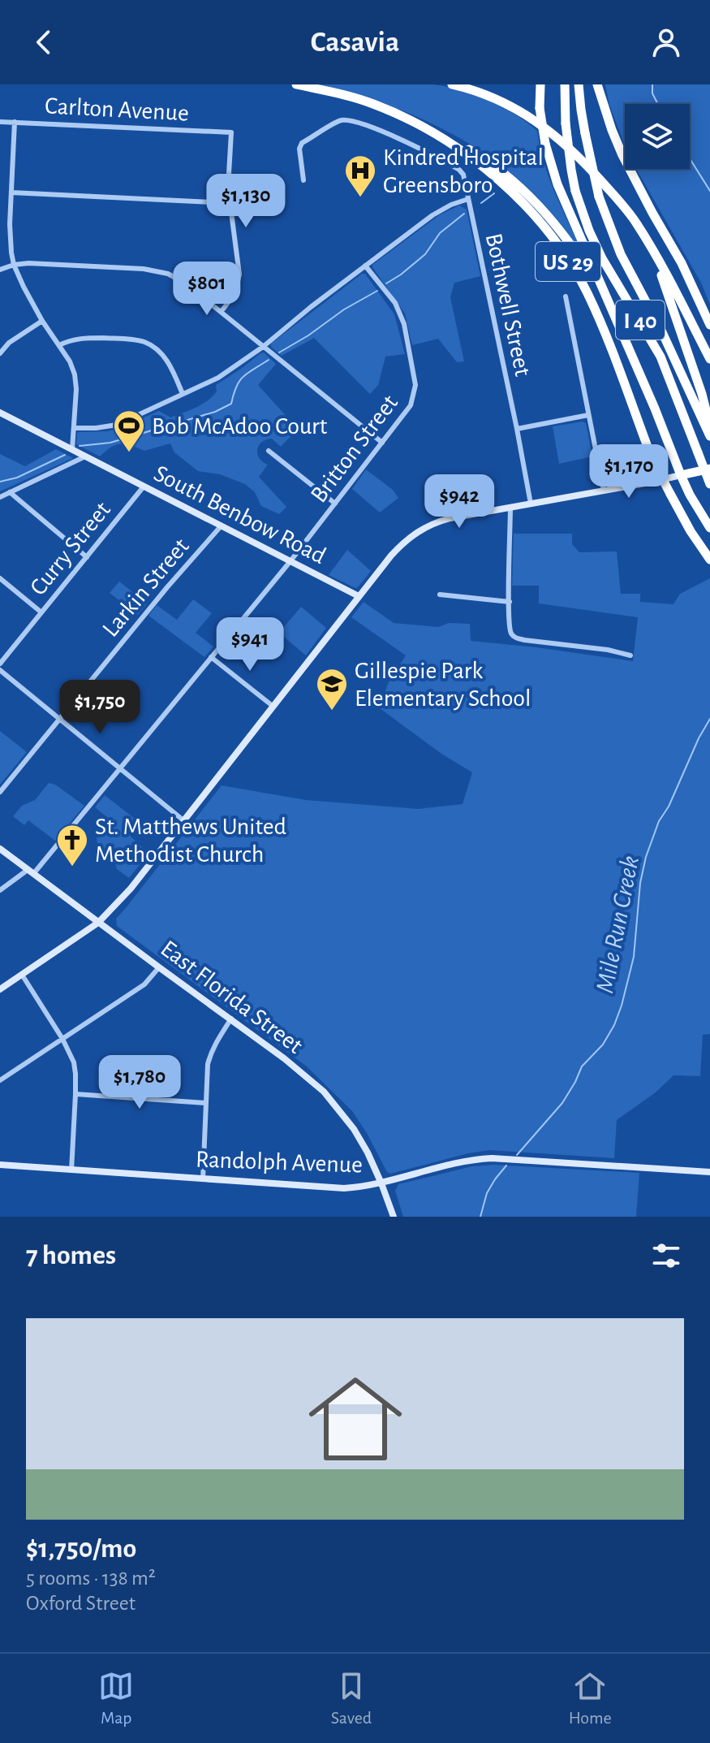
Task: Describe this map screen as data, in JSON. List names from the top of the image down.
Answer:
{
  "streets": {
    "highway": ["US 29", "I 40"],
    "main road": ["South Benbow Road", "East Florida Street", "Randolph Avenue"],
    "street": [
      "Carlton Avenue",
      "Bothwell Street",
      "Britton Street",
      "Curry Street",
      "Larkin Street"
    ]
  },
  "crossings": [
    ["Britton Street", "South Benbow Road"],
    ["Britton Street", "East Florida Street"],
    ["South Benbow Road", "Curry Street"],
    ["South Benbow Road", "Larkin Street"],
    ["East Florida Street", "Randolph Avenue"]
  ],
  "water": ["Mile Run Creek"],
  "places": {
    "hospital": ["Kindred Hospital Greensboro"],
    "sports": ["Bob McAdoo Court"],
    "school or university": ["Gillespie Park Elementary School"],
    "church": ["St. Matthews United Methodist Church"]
  },
  "page": {
    "header": "Casavia",
    "price": [
      "$1,130",
      "$801",
      "$1,170",
      "$942",
      "$941",
      "$1,750",
      "$1,780"
    ],
    "heading": "7 homes",
    "list": [
      {
        "name": "$1,750/mo",
        "note": "5 rooms · 138 m² · Oxford Street"
      }
    ],
    "tabs": ["Map", "Saved", "Home"]
  }
}
